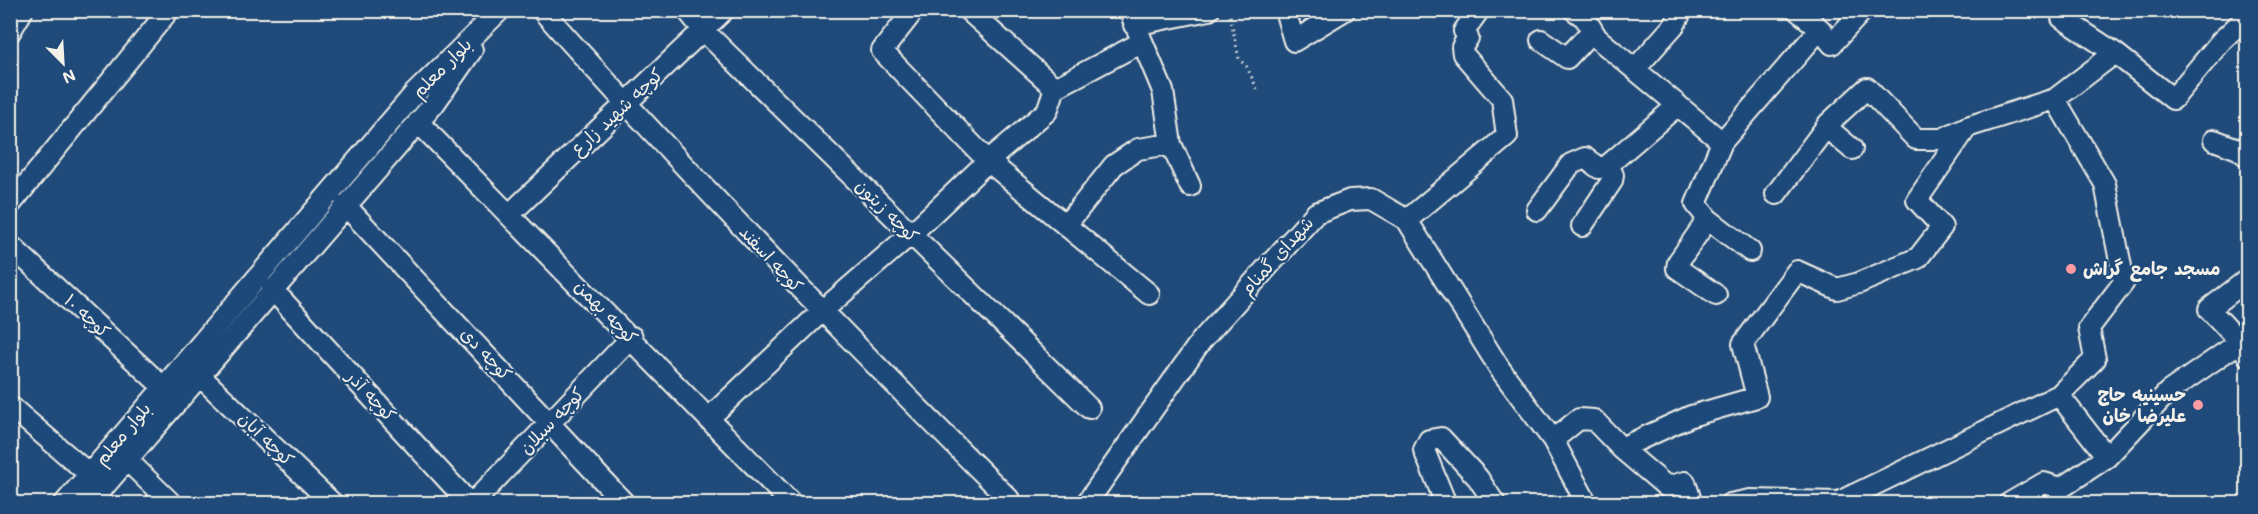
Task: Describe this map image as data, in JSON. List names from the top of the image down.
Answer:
{
  "streets": {
    "street": [
      "بلوار معلم",
      "کوچه شهید زارع",
      "کوچه زیتون",
      "شهدای گمنام",
      "کوچه اسفند",
      "کوچه بهمن",
      "کوچه ۱۰",
      "کوچه دی",
      "کوچه آذر",
      "کوچه سبلان",
      "کوچه آبان"
    ]
  },
  "crossings": [
    ["بلوار معلم", "کوچه بهمن"],
    ["بلوار معلم", "کوچه ۱۰"],
    ["بلوار معلم", "کوچه دی"],
    ["بلوار معلم", "کوچه آذر"],
    ["بلوار معلم", "کوچه آبان"],
    ["کوچه شهید زارع", "کوچه زیتون"],
    ["کوچه شهید زارع", "کوچه اسفند"],
    ["کوچه شهید زارع", "کوچه بهمن"],
    ["کوچه بهمن", "کوچه سبلان"],
    ["کوچه دی", "کوچه سبلان"],
    ["کوچه آذر", "کوچه سبلان"]
  ],
  "places": ["مسجد جامع گراش", "حسینیه حاج علیرضا خان"],
  "north": "bottom right"
}
